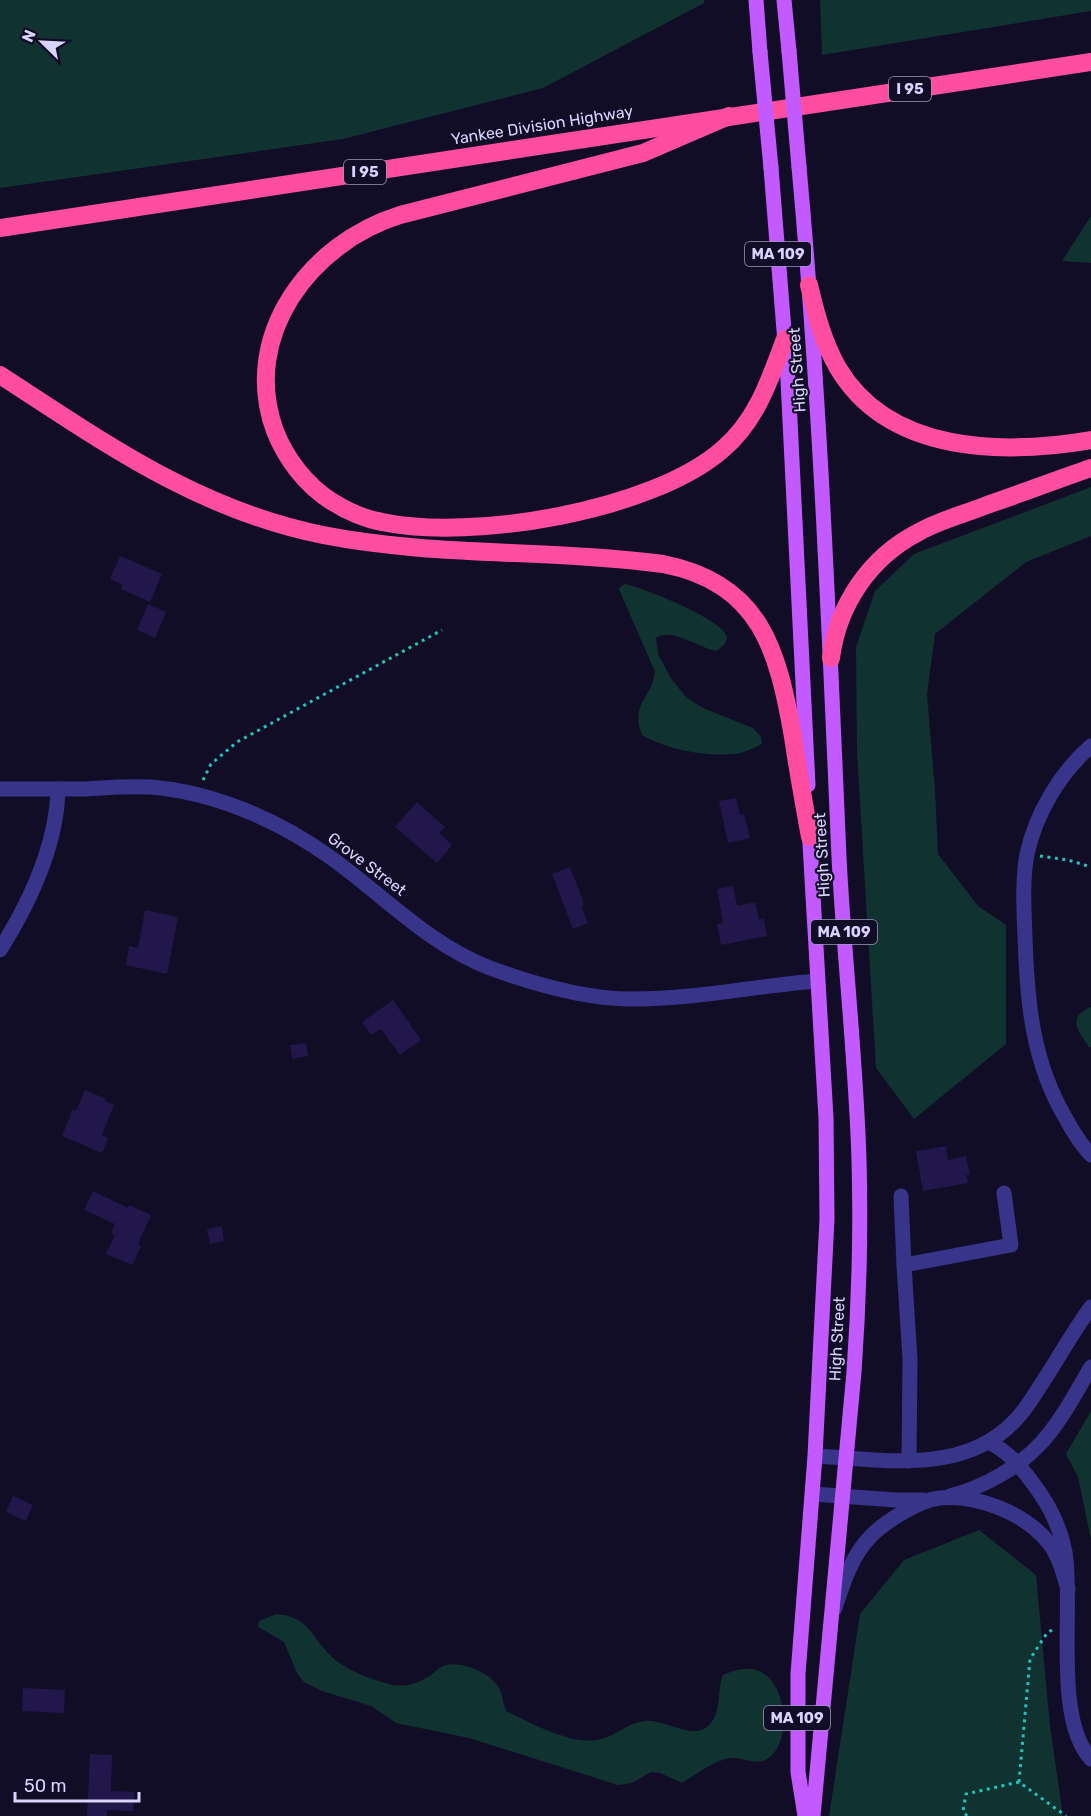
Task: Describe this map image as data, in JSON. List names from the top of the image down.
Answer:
{
  "streets": {
    "highway": ["I 95", "Yankee Division Highway"],
    "main road": ["MA 109", "High Street"],
    "street": ["Grove Street"]
  },
  "crossings": [
    ["High Street", "Grove Street"]
  ],
  "scale_bar": "50 m",
  "north": "top left"
}
